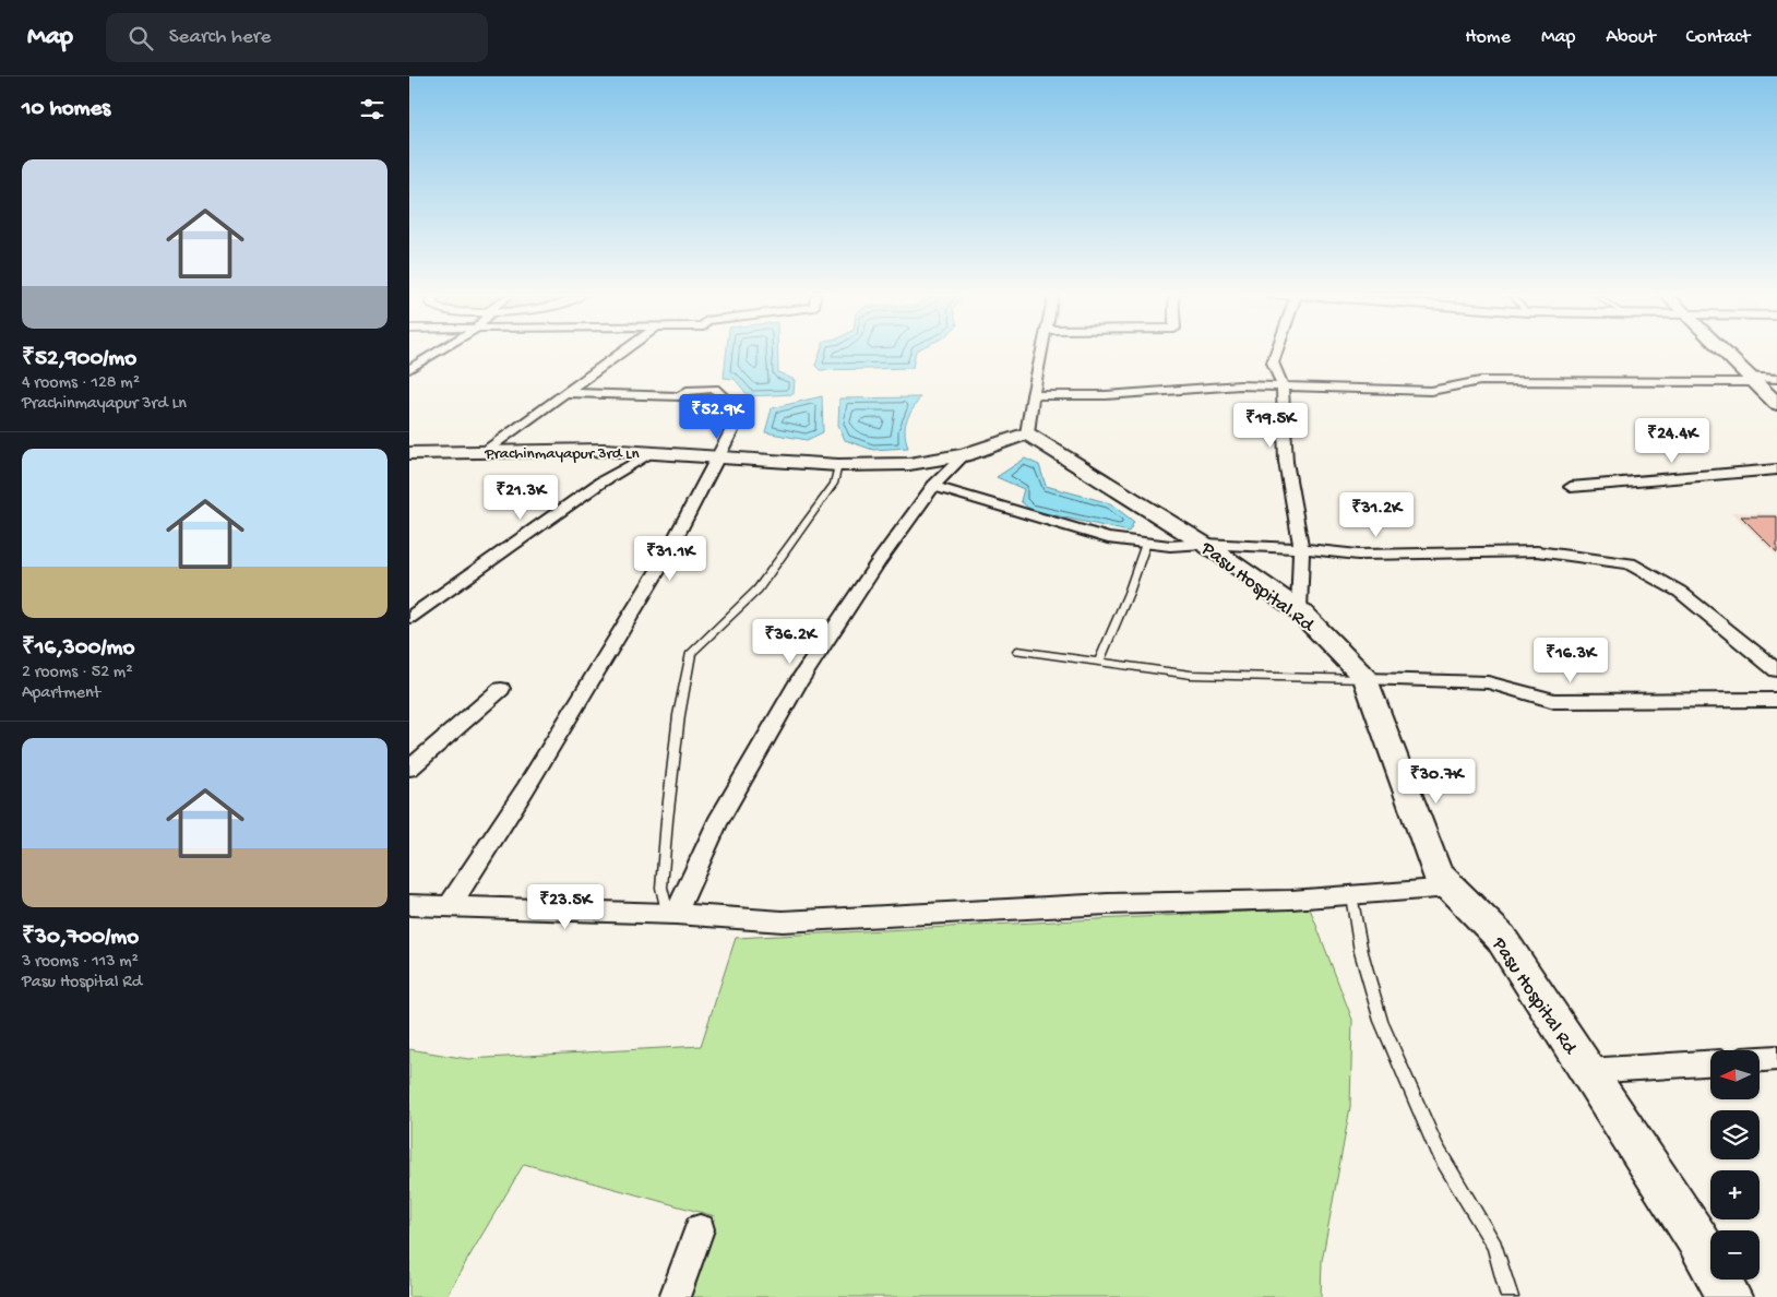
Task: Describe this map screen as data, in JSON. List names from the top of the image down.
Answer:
{
  "streets": {
    "main road": ["Prachinmayapur 3rd Ln", "Pasu Hospital Rd"]
  },
  "crossings": [
    ["Prachinmayapur 3rd Ln", "Pasu Hospital Rd"]
  ],
  "north": "left",
  "page": {
    "header": "Map",
    "search": "Search here",
    "nav": [
      "Home",
      "Map",
      "About",
      "Contact"
    ],
    "heading": "10 homes",
    "list": [
      {
        "name": "₹52,900/mo",
        "note": "4 rooms · 128 m² · Prachinmayapur 3rd Ln"
      },
      {
        "name": "₹16,300/mo",
        "note": "2 rooms · 52 m² · Apartment"
      },
      {
        "name": "₹30,700/mo",
        "note": "3 rooms · 113 m² · Pasu Hospital Rd"
      }
    ],
    "price": [
      "₹52.9K",
      "₹19.5K",
      "₹24.4K",
      "₹21.3K",
      "₹31.2K",
      "₹31.1K",
      "₹36.2K",
      "₹16.3K",
      "₹30.7K",
      "₹23.5K"
    ],
    "map_buttons": ["+", "−"]
  }
}
